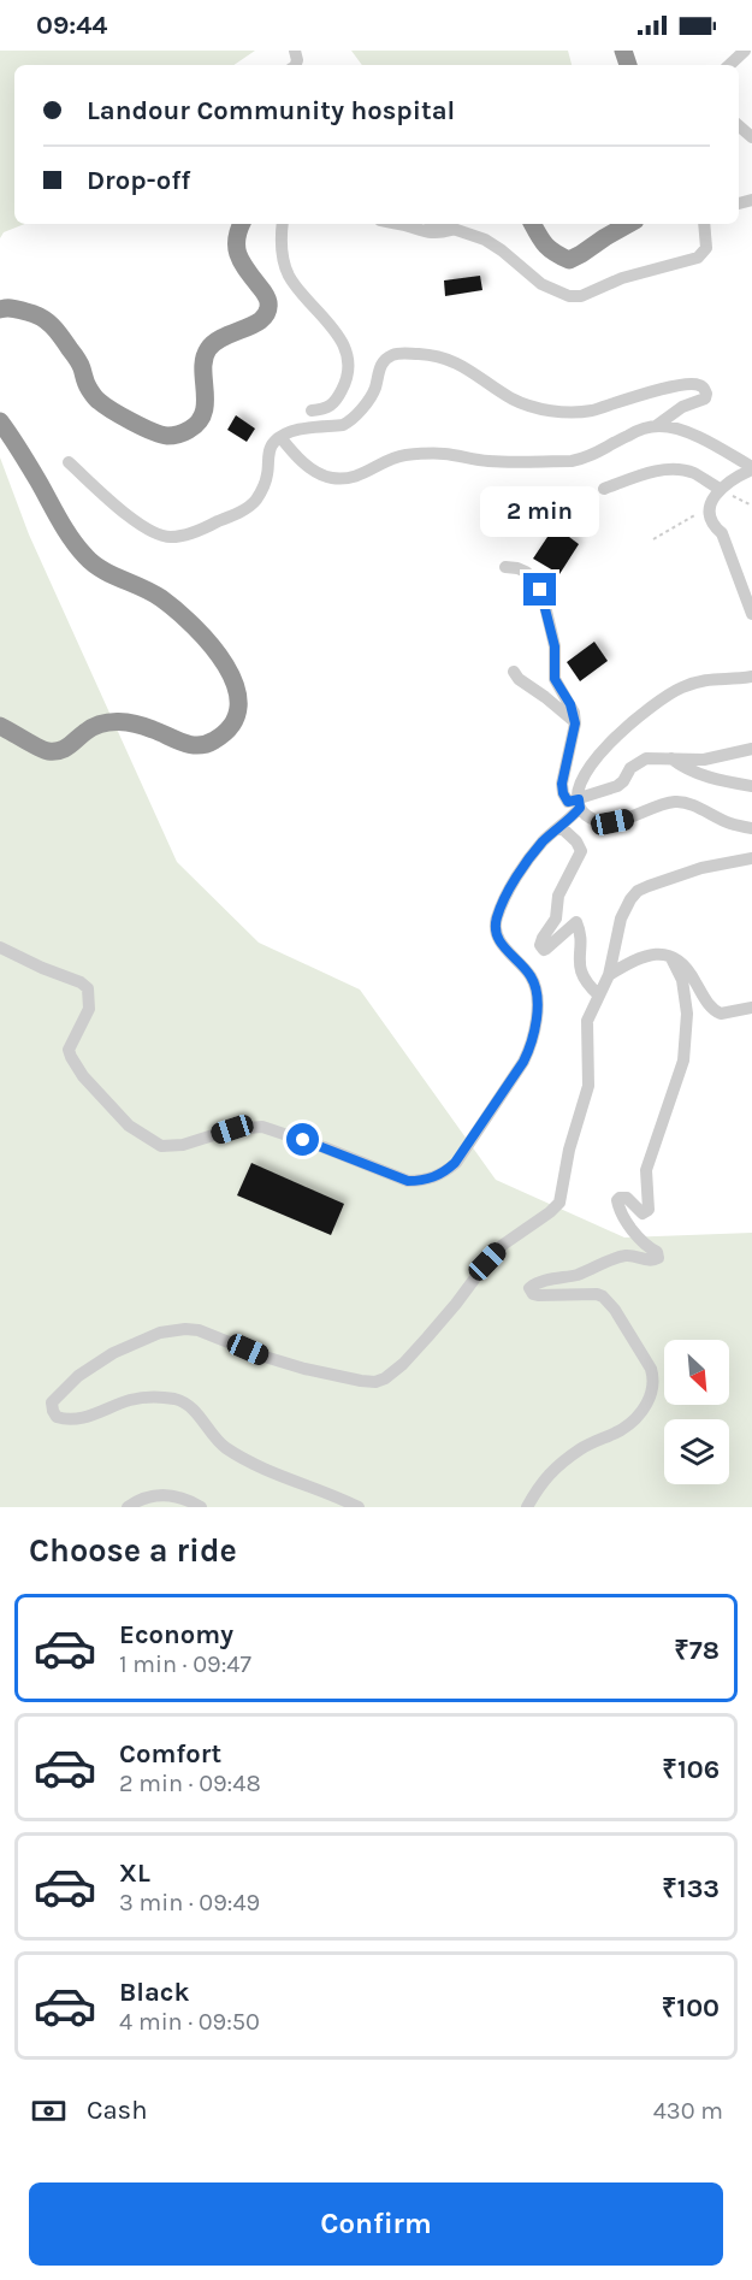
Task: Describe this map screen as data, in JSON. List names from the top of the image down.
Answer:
{
  "north": "bottom right",
  "page": {
    "status": "09:44",
    "banner": ["Landour Community hospital", "Drop-off"],
    "bubble": "2 min",
    "heading": "Choose a ride",
    "list": [
      {
        "name": "Economy",
        "note": "1 min · 09:47",
        "value": "₹78"
      },
      {
        "name": "Comfort",
        "note": "2 min · 09:48",
        "value": "₹106"
      },
      {
        "name": "XL",
        "note": "3 min · 09:49",
        "value": "₹133"
      },
      {
        "name": "Black",
        "note": "4 min · 09:50",
        "value": "₹100"
      }
    ],
    "pay": ["Cash", "430 m"],
    "buttons": "Confirm"
  }
}
